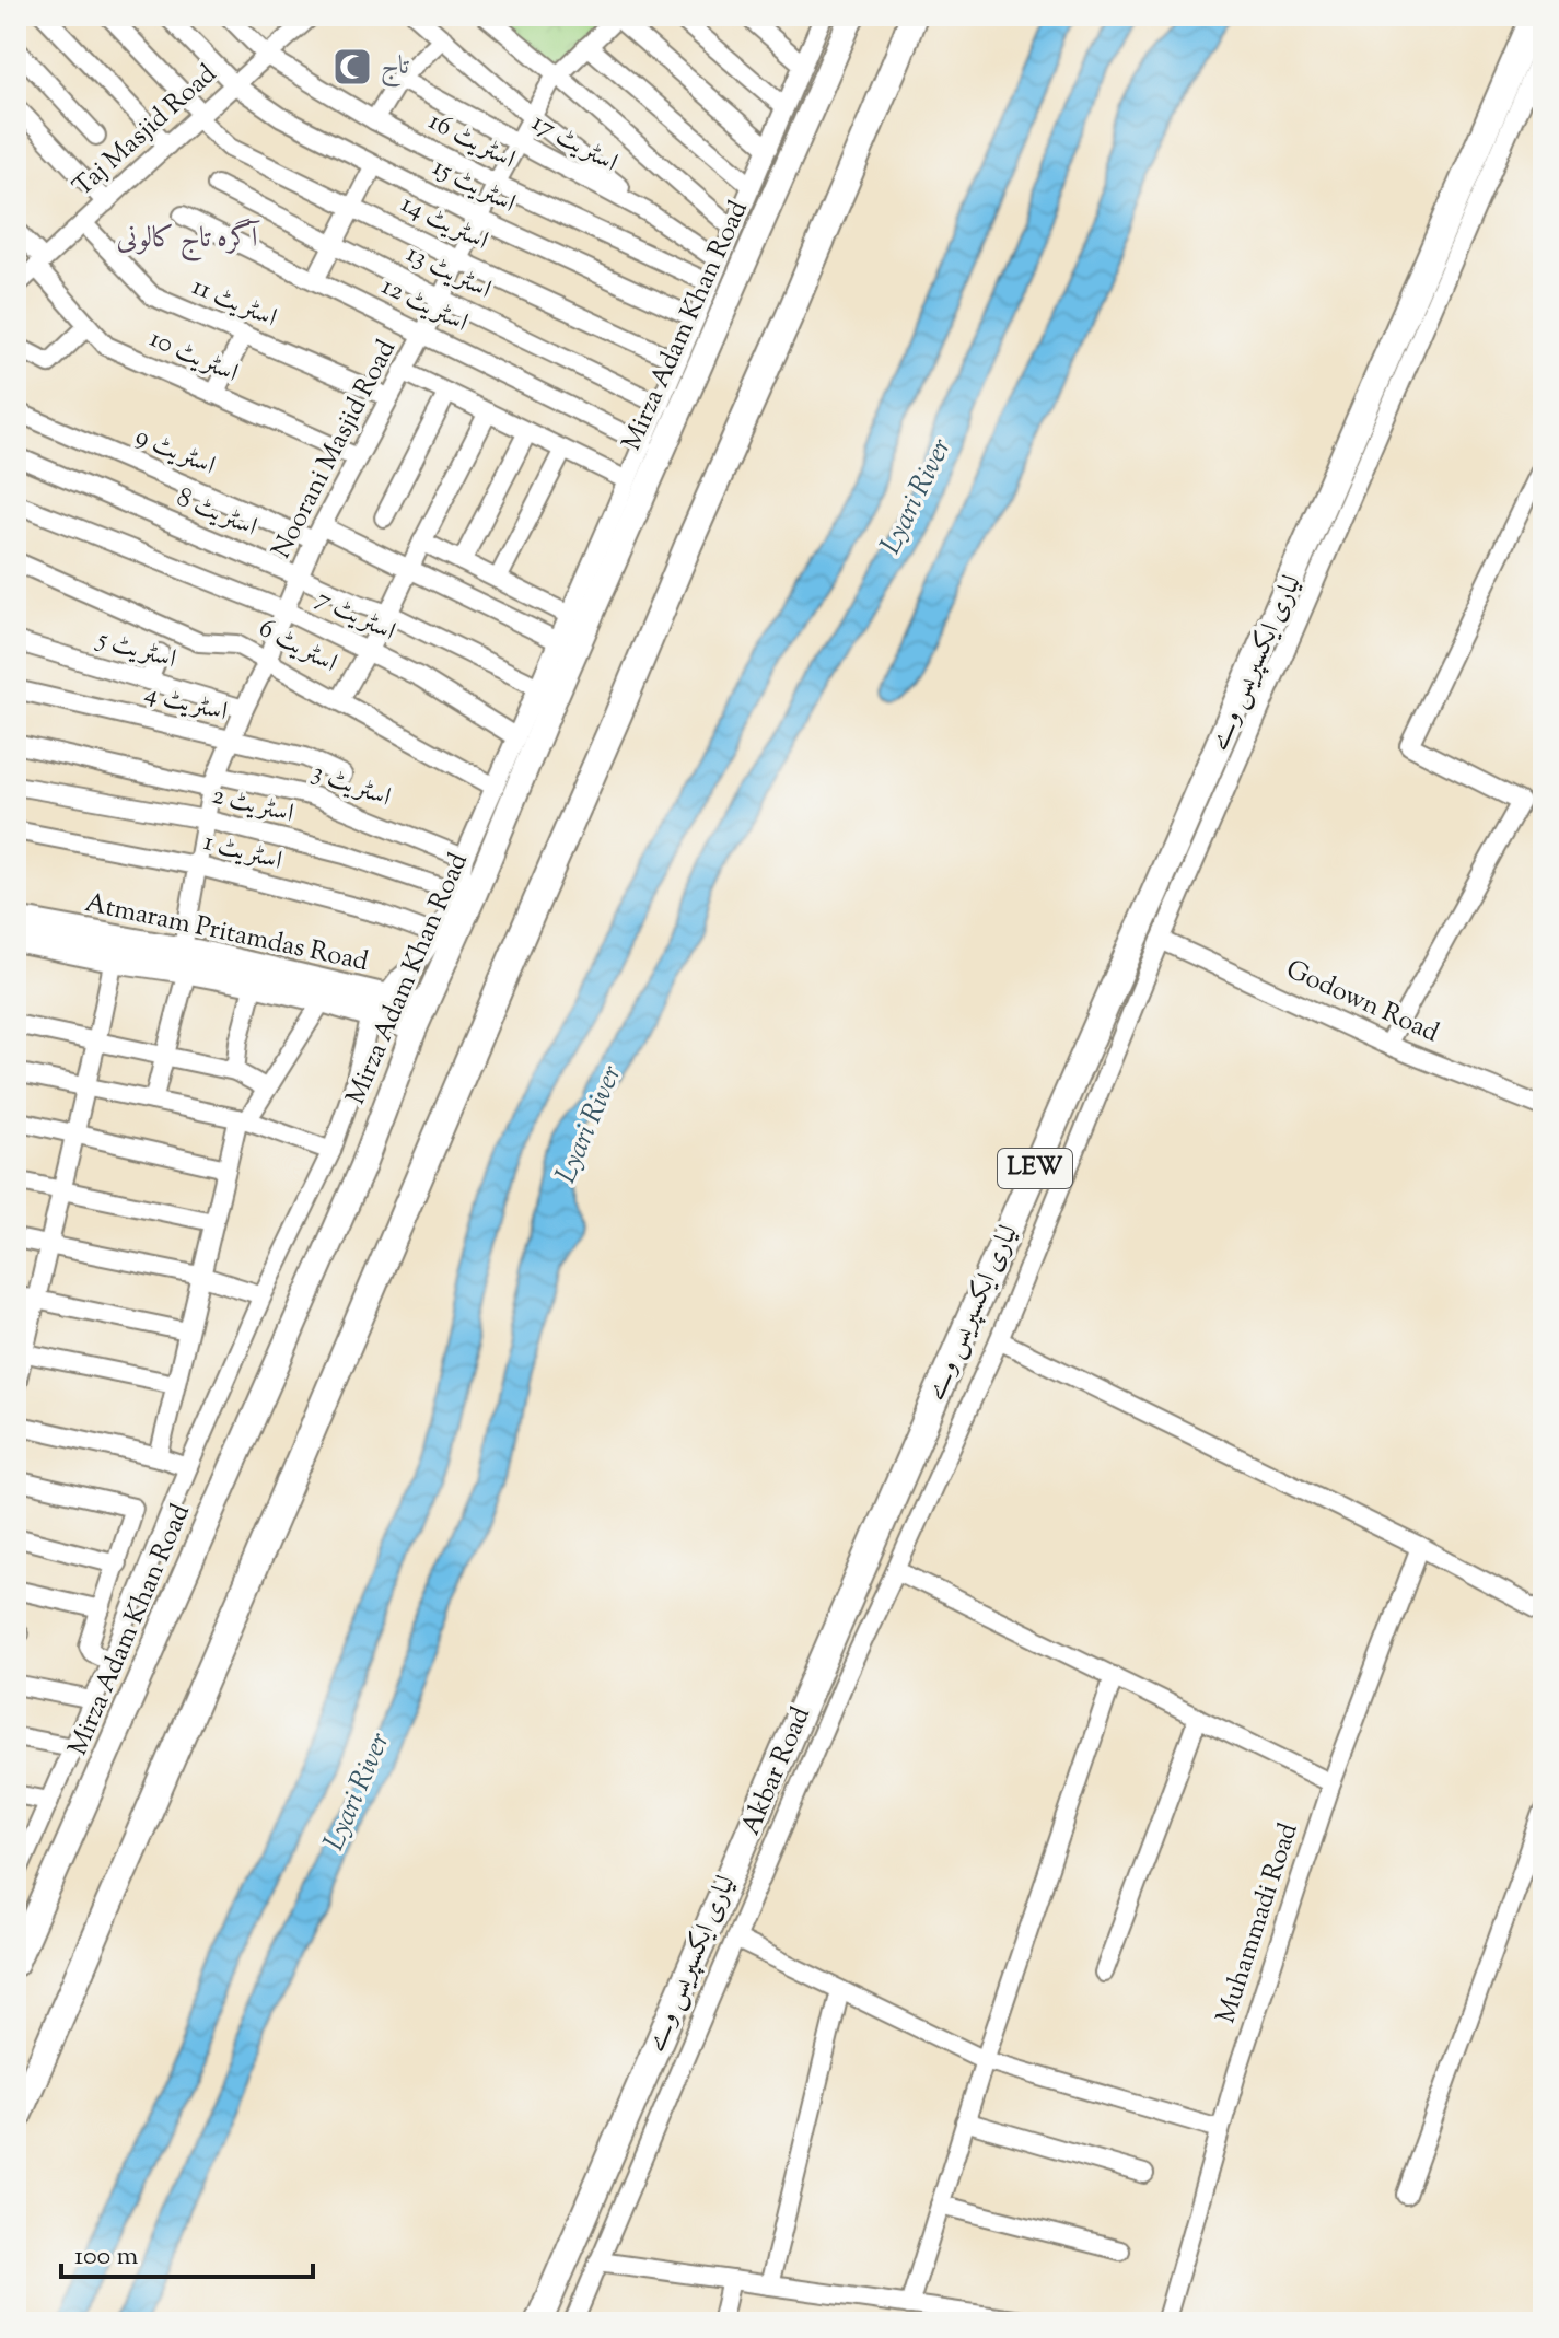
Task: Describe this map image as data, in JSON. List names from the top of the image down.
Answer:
{
  "streets": {
    "highway": ["لیاری ایکسپریس وے", "LEW"],
    "main road": ["Mirza Adam Khan Road", "Atmaram Pritamdas Road"],
    "street": [
      "Taj Masjid Road",
      "اسٹریٹ 16",
      "اسٹریٹ 17",
      "اسٹریٹ 15",
      "اسٹریٹ 14",
      "اسٹریٹ 13",
      "اسٹریٹ 11",
      "اسٹریٹ 12",
      "اسٹریٹ 10",
      "Noorani Masjid Road",
      "اسٹریٹ 9",
      "اسٹریٹ 8",
      "اسٹریٹ 7",
      "اسٹریٹ 6",
      "اسٹریٹ 5",
      "اسٹریٹ 4",
      "اسٹریٹ 3",
      "اسٹریٹ 2",
      "اسٹریٹ 1",
      "Godown Road",
      "Akbar Road",
      "Muhammadi Road"
    ]
  },
  "crossings": [
    ["Taj Masjid Road", "اسٹریٹ 16"],
    ["Taj Masjid Road", "اسٹریٹ 15"],
    ["Taj Masjid Road", "اسٹریٹ 14"],
    ["Taj Masjid Road", "اسٹریٹ 11"],
    ["Taj Masjid Road", "اسٹریٹ 10"],
    ["اسٹریٹ 16", "Noorani Masjid Road"],
    ["اسٹریٹ 17", "Noorani Masjid Road"],
    ["اسٹریٹ 15", "Noorani Masjid Road"],
    ["اسٹریٹ 14", "Noorani Masjid Road"],
    ["اسٹریٹ 13", "Noorani Masjid Road"],
    ["اسٹریٹ 11", "Noorani Masjid Road"],
    ["اسٹریٹ 12", "Noorani Masjid Road"],
    ["Mirza Adam Khan Road", "اسٹریٹ 2"],
    ["Mirza Adam Khan Road", "اسٹریٹ 1"],
    ["Mirza Adam Khan Road", "Atmaram Pritamdas Road"],
    ["اسٹریٹ 10", "Noorani Masjid Road"],
    ["Noorani Masjid Road", "اسٹریٹ 9"],
    ["Noorani Masjid Road", "اسٹریٹ 8"],
    ["Noorani Masjid Road", "اسٹریٹ 7"],
    ["Noorani Masjid Road", "اسٹریٹ 6"],
    ["Noorani Masjid Road", "اسٹریٹ 5"],
    ["Noorani Masjid Road", "اسٹریٹ 4"],
    ["Noorani Masjid Road", "اسٹریٹ 3"],
    ["Noorani Masjid Road", "اسٹریٹ 2"],
    ["Noorani Masjid Road", "اسٹریٹ 1"],
    ["Noorani Masjid Road", "Atmaram Pritamdas Road"],
    ["Godown Road", "Akbar Road"]
  ],
  "districts": ["آگرہ تاج کالونی"],
  "water": ["Lyari River"],
  "places": {
    "mosque": ["تاج"]
  },
  "scale_bar": "100 m"
}
